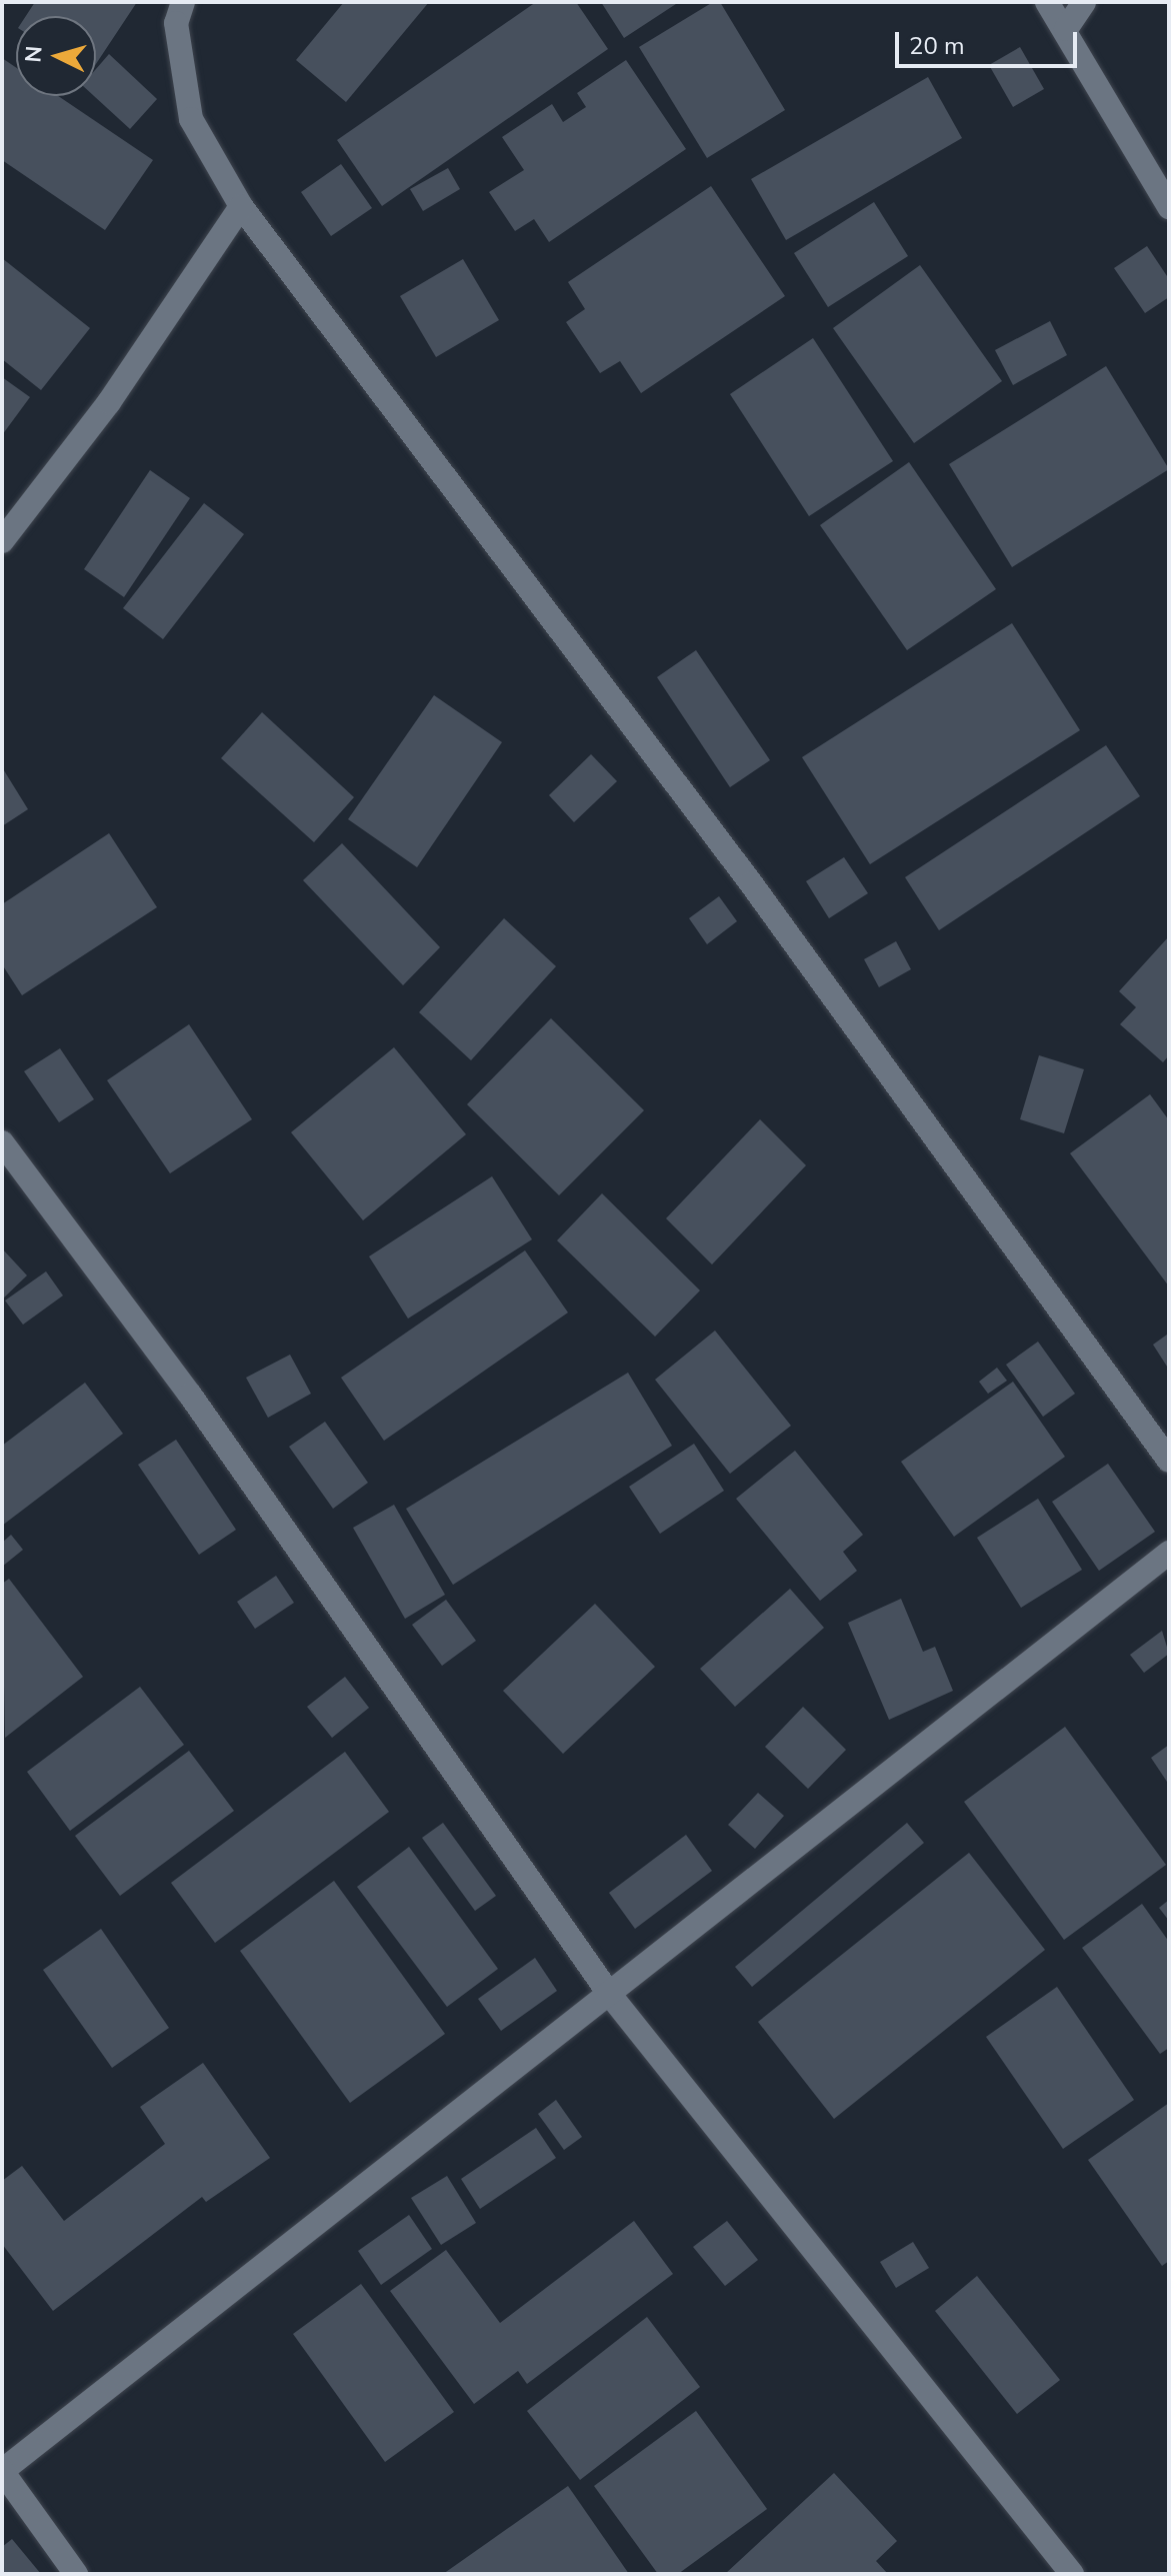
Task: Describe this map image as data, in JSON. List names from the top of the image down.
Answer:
{
  "scale_bar": "20 m",
  "north": "left"
}
